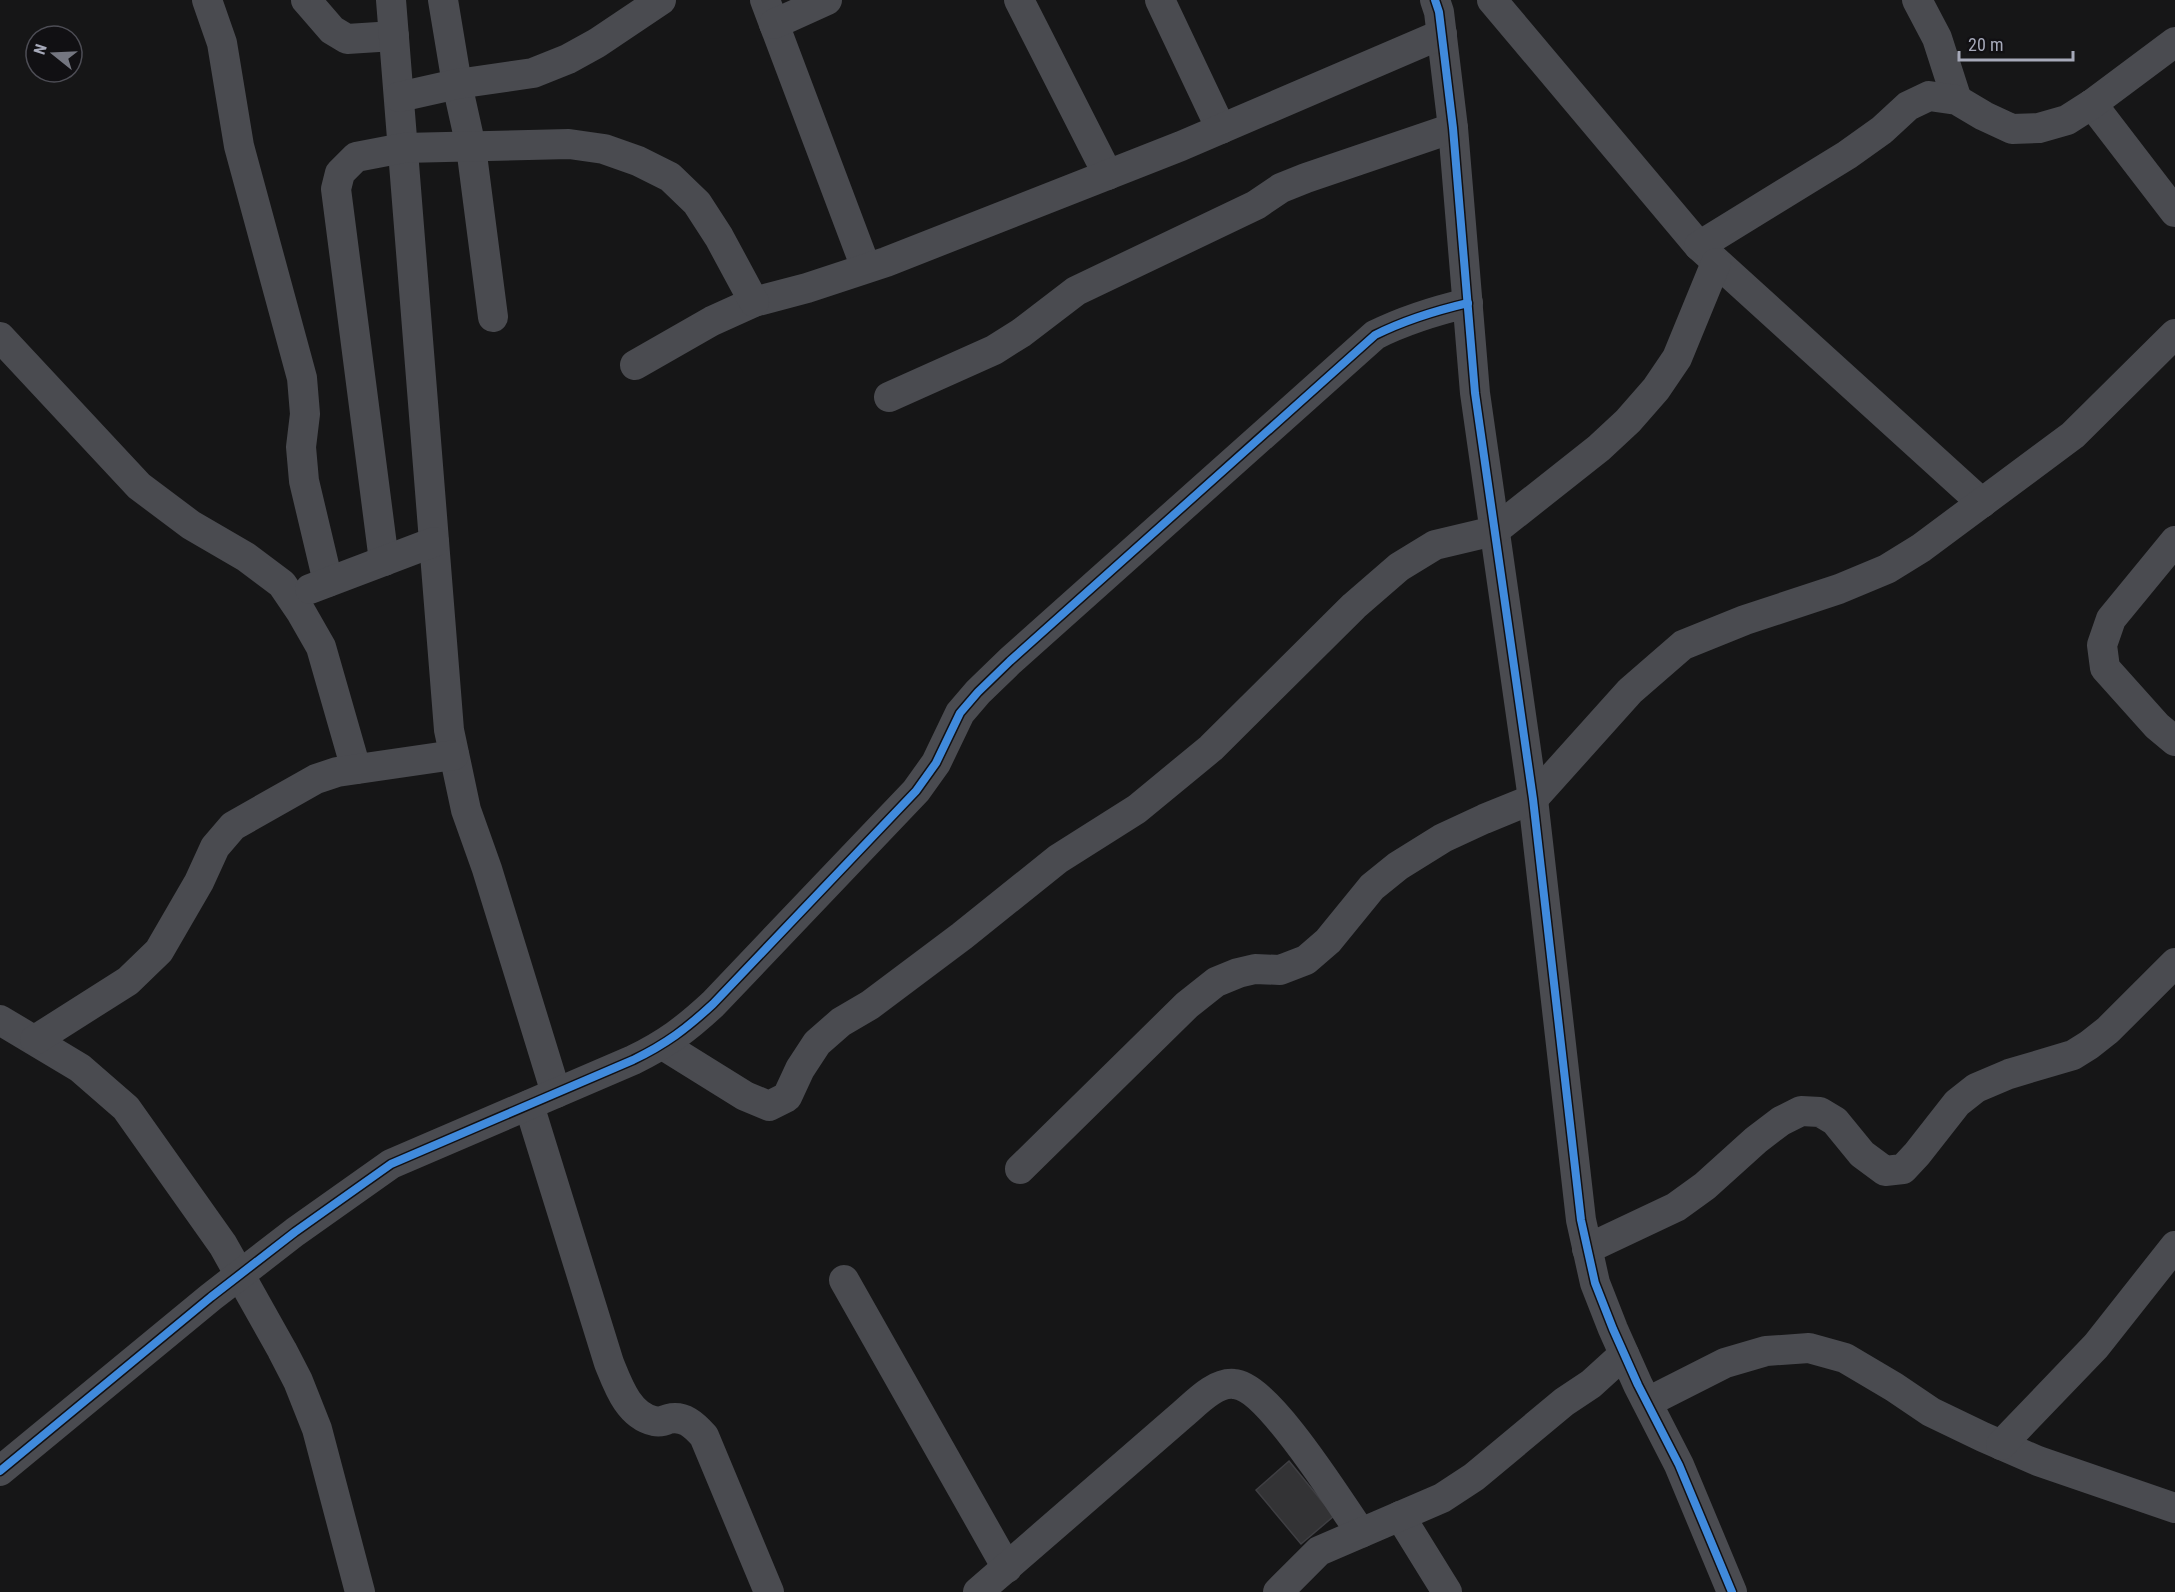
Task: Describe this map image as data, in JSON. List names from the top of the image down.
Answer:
{
  "scale_bar": "20 m",
  "north": "left"
}
